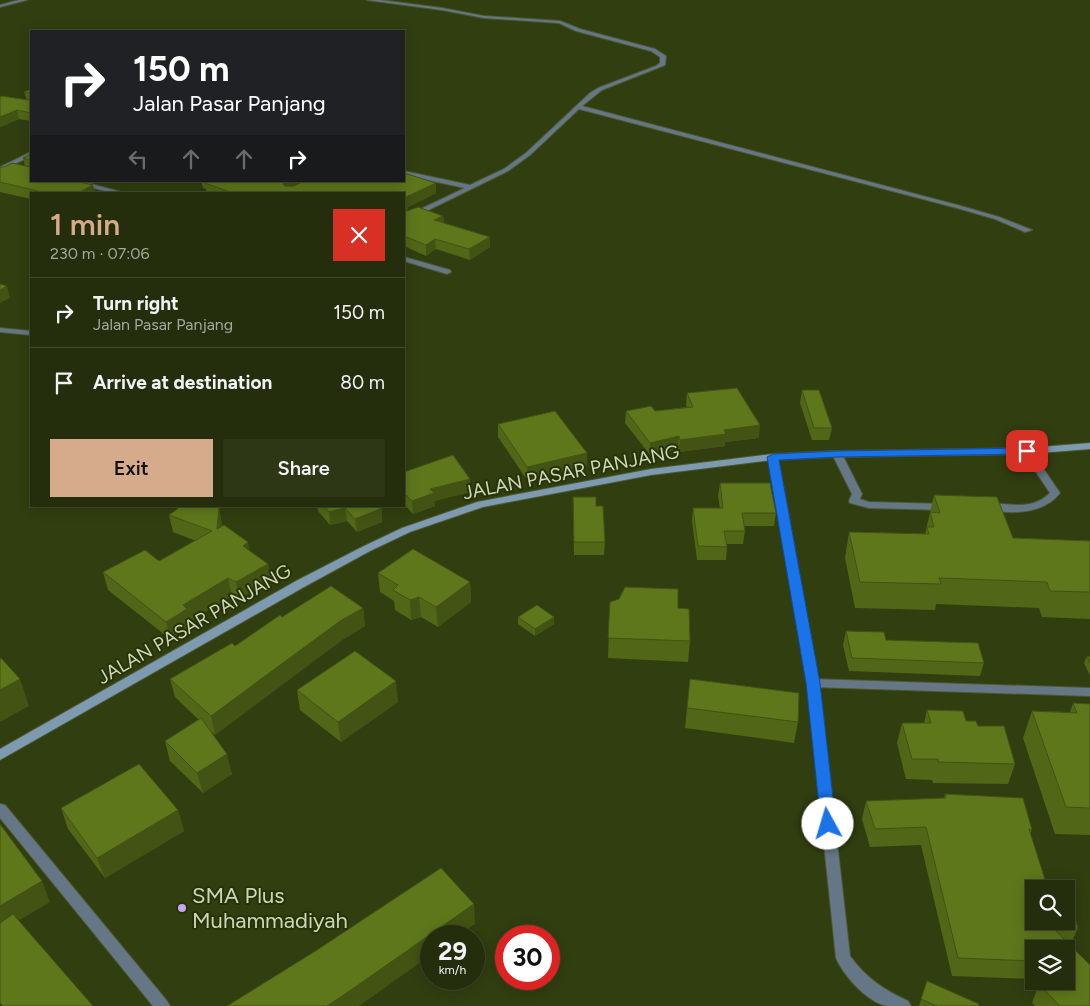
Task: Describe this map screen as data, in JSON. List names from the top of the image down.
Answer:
{
  "streets": {
    "main road": ["JALAN PASAR PANJANG"]
  },
  "places": ["SMA Plus Muhammadiyah"],
  "page": {
    "turn": ["150 m", "Jalan Pasar Panjang"],
    "heading": ["1 min", "230 m · 07:06"],
    "list": [
      {
        "name": "Turn right",
        "note": "Jalan Pasar Panjang",
        "value": "150 m"
      },
      {
        "name": "Arrive at destination",
        "value": "80 m"
      }
    ],
    "buttons": ["Exit", "Share"],
    "speed": "29 km/h",
    "limit": "30"
  }
}
